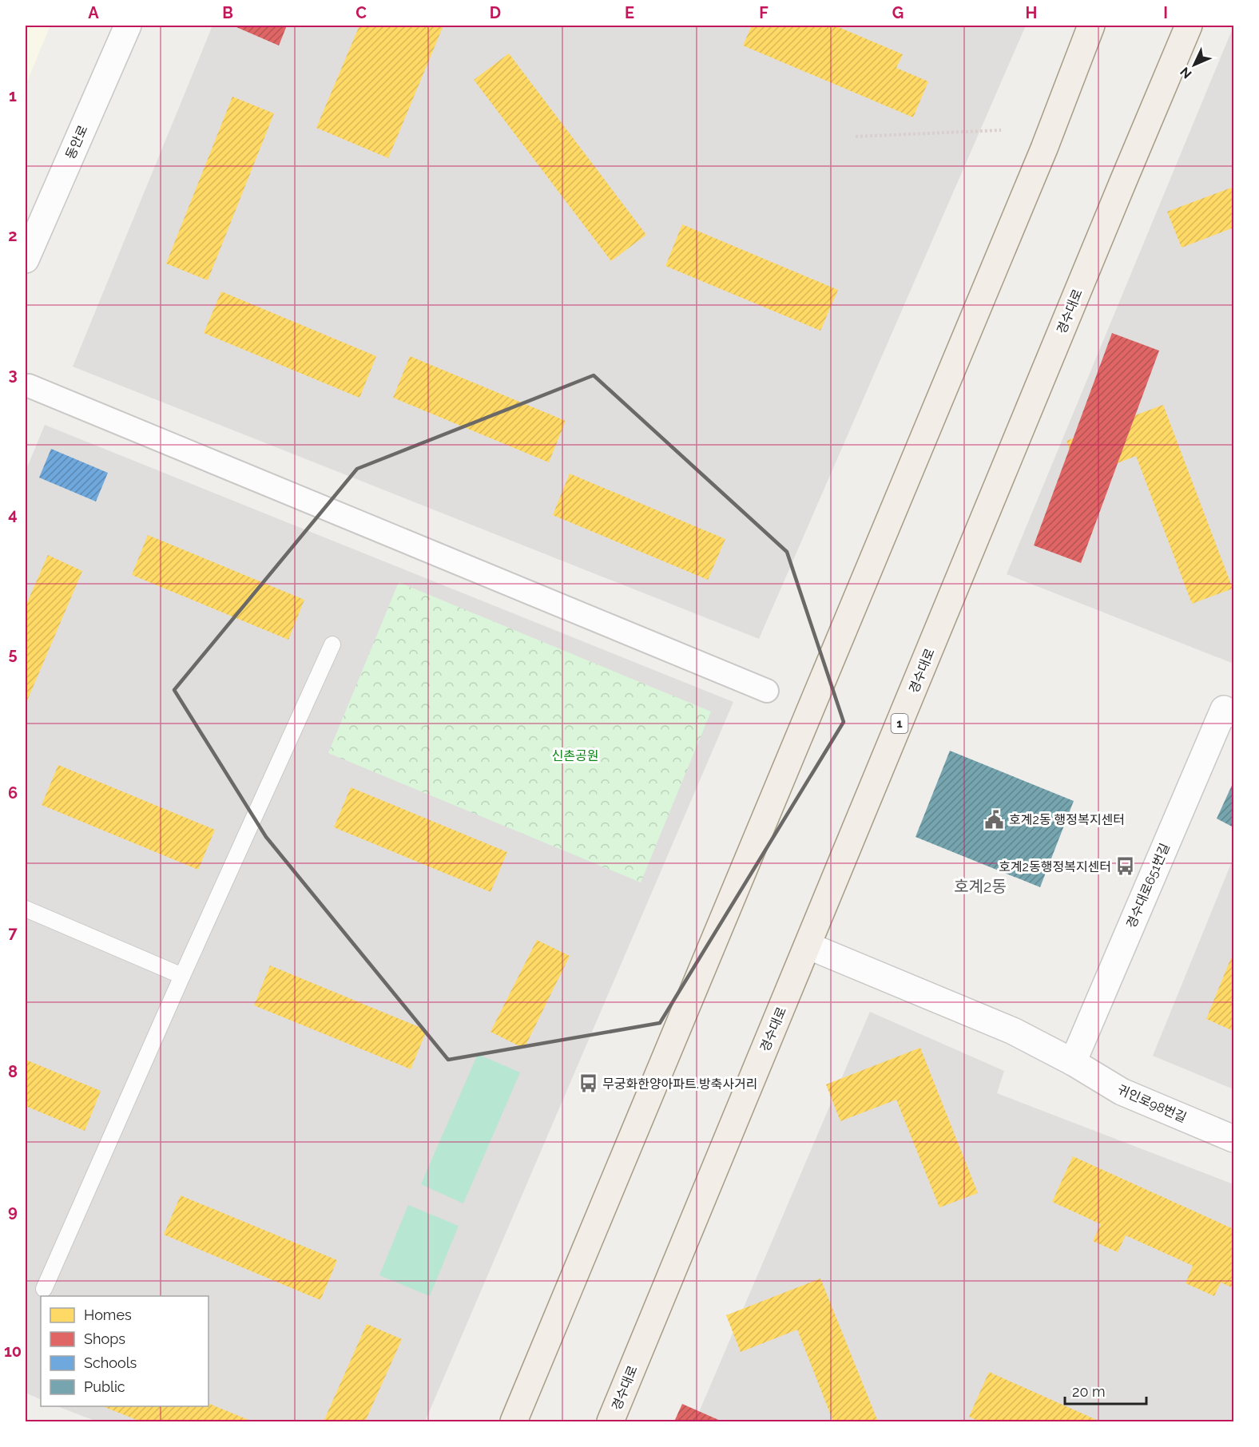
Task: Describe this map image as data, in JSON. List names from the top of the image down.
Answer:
{
  "streets": {
    "main road": ["경수대로", "1"],
    "street": ["동안로", "경수대로651번길", "귀인로98번길"]
  },
  "crossings": [
    ["경수대로", "귀인로98번길"],
    ["경수대로651번길", "귀인로98번길"]
  ],
  "districts": ["호계2동"],
  "parks": ["신촌공원"],
  "places": {
    "public building": ["호계2동 행정복지센터"],
    "bus stop": ["호계2동행정복지센터", "무궁화한양아파트.방축사거리"]
  },
  "legend": [
    "Homes",
    "Shops",
    "Schools",
    "Public"
  ],
  "scale_bar": "20 m",
  "north": "bottom left",
  "grid": {
    "columns": [
      "A",
      "B",
      "C",
      "D",
      "E",
      "F",
      "G",
      "H",
      "I"
    ],
    "rows": [
      "1",
      "2",
      "3",
      "4",
      "5",
      "6",
      "7",
      "8",
      "9",
      "10"
    ]
  }
}
